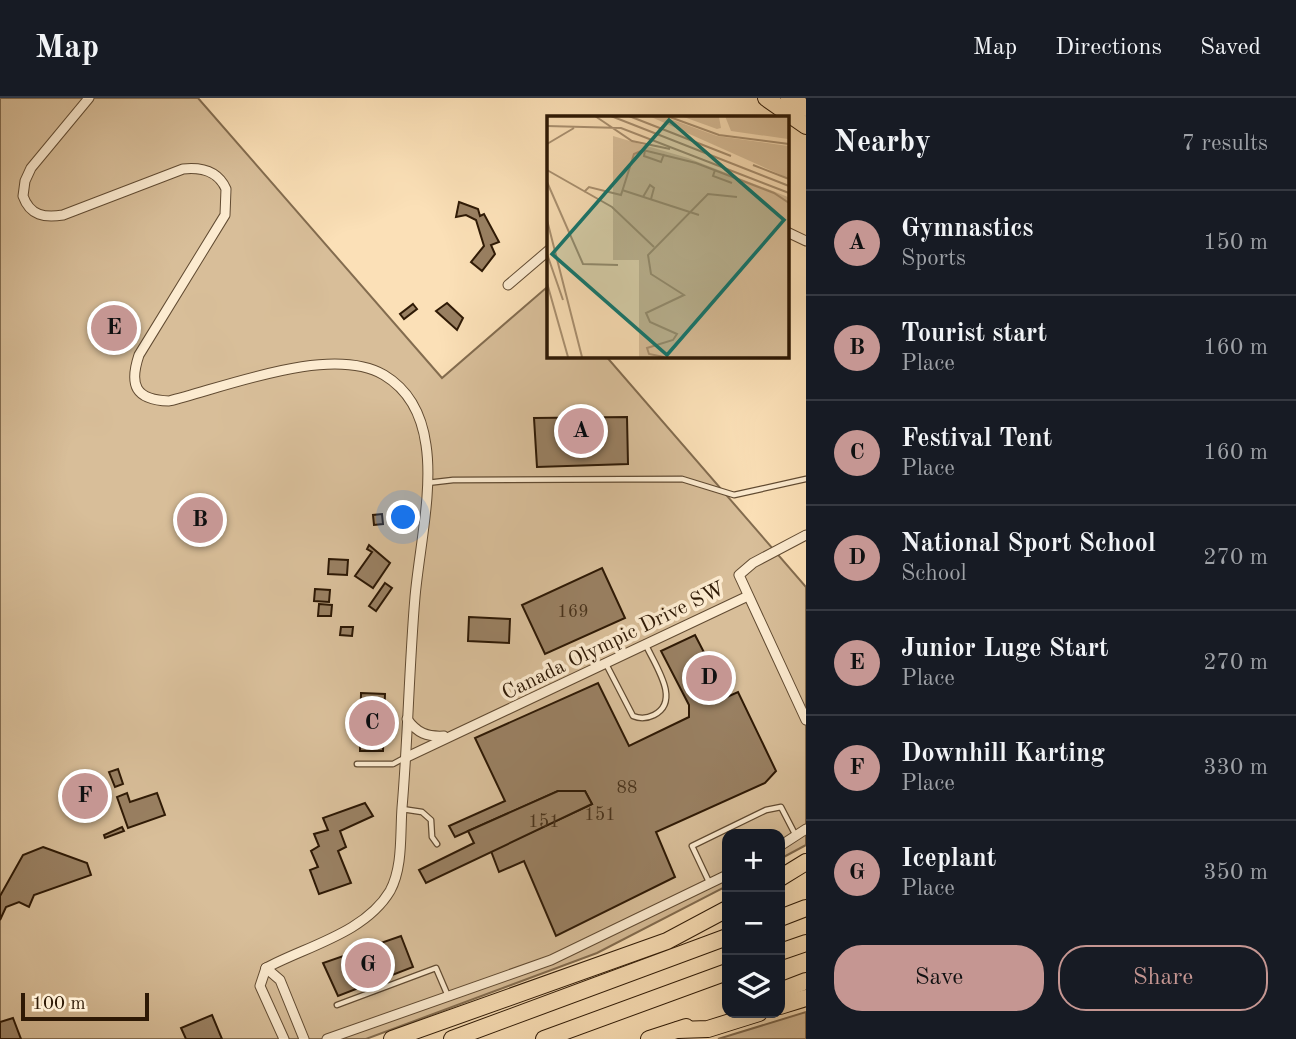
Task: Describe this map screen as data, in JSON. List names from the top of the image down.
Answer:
{
  "streets": {
    "street": ["Canada Olympic Drive SW"]
  },
  "house_numbers": [
    "169",
    "88",
    "151",
    "151"
  ],
  "scale_bar": "100 m",
  "page": {
    "header": "Map",
    "nav": ["Map", "Directions", "Saved"],
    "heading": ["Nearby", "7 results"],
    "list": [
      {
        "mark": "A",
        "name": "Gymnastics",
        "note": "Sports",
        "value": "150 m"
      },
      {
        "mark": "B",
        "name": "Tourist start",
        "note": "Place",
        "value": "160 m"
      },
      {
        "mark": "C",
        "name": "Festival Tent",
        "note": "Place",
        "value": "160 m"
      },
      {
        "mark": "D",
        "name": "National Sport School",
        "note": "School",
        "value": "270 m"
      },
      {
        "mark": "E",
        "name": "Junior Luge Start",
        "note": "Place",
        "value": "270 m"
      },
      {
        "mark": "F",
        "name": "Downhill Karting",
        "note": "Place",
        "value": "330 m"
      },
      {
        "mark": "G",
        "name": "Iceplant",
        "note": "Place",
        "value": "350 m"
      }
    ],
    "pins": [
      "E",
      "A",
      "B",
      "D",
      "C",
      "F",
      "G"
    ],
    "map_buttons": ["+", "−"],
    "buttons": ["Save", "Share"],
    "scale": "100 m"
  }
}
